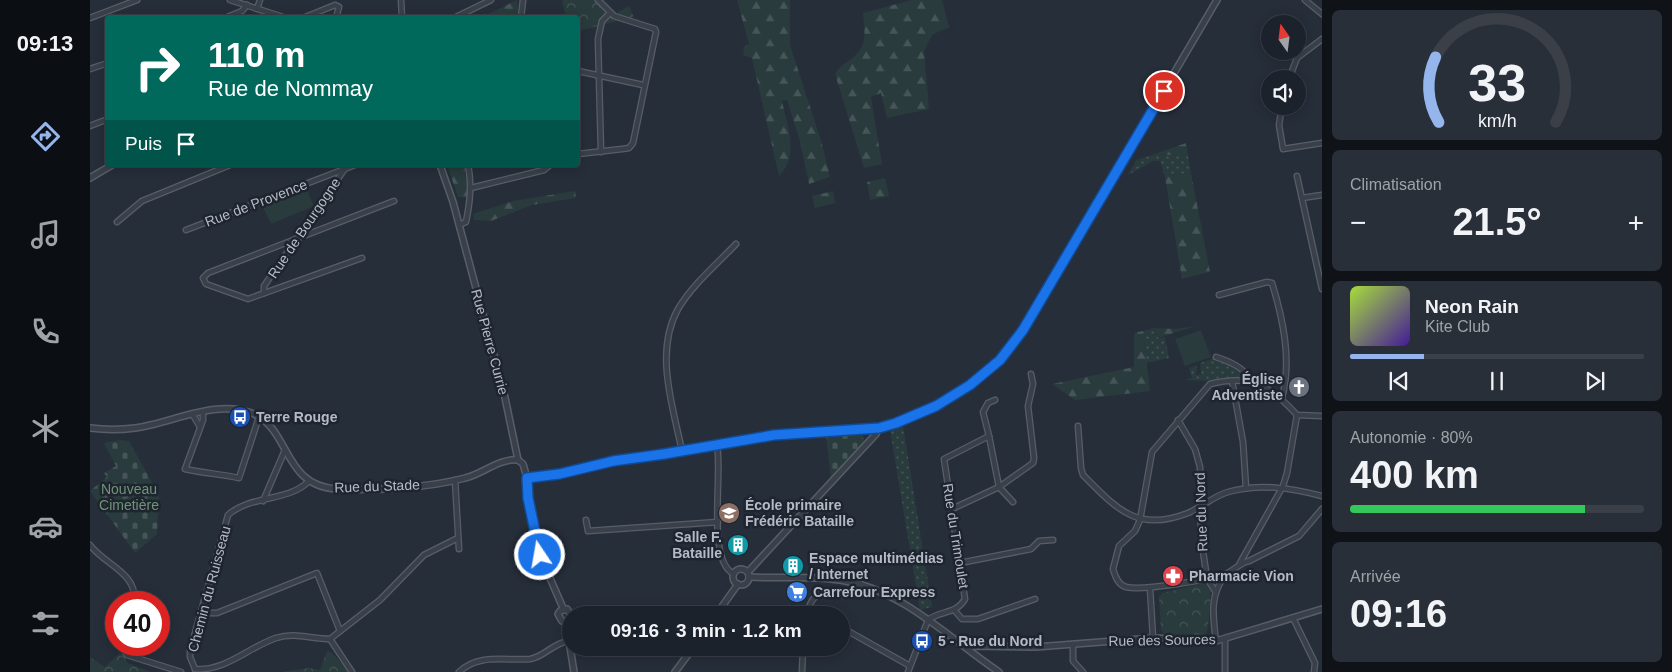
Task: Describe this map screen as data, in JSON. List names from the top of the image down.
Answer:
{
  "streets": {
    "street": [
      "Rue de Provence",
      "Rue de Bourgogne",
      "Rue Pierre Currie",
      "Rue du Stade",
      "Rue du Nord",
      "Rue du Trimoulet",
      "Chemin du Ruisseau",
      "Rue des Sources"
    ]
  },
  "crossings": [
    ["Rue de Provence", "Rue de Bourgogne"],
    ["Rue Pierre Currie", "Rue du Stade"],
    ["Rue du Stade", "Chemin du Ruisseau"]
  ],
  "parks": ["Nouveau Cimetière"],
  "places": {
    "church": ["Église Adventiste"],
    "bus stop": ["Terre Rouge", "5 - Rue du Nord"],
    "school or university": ["École primaire Frédéric Bataille"],
    "building": ["Salle F. Bataille", "Espace multimédias / Internet"],
    "pharmacy": ["Pharmacie Vion"],
    "supermarket": ["Carrefour Express"]
  },
  "north": "top",
  "page": {
    "tabs": "09:13",
    "turn": ["110 m", "Rue de Nommay"],
    "then": "Puis",
    "tile": [
      "Climatisation",
      ["Autonomie · 80%", "400 km"],
      ["Arrivée", "09:16"]
    ],
    "heat": ["−", "21.5°", "+"],
    "song": ["Neon Rain", "Kite Club"],
    "limit": "40",
    "trip": "09:16 · 3 min · 1.2 km",
    "gauge": ["33", "km/h"]
  }
}
